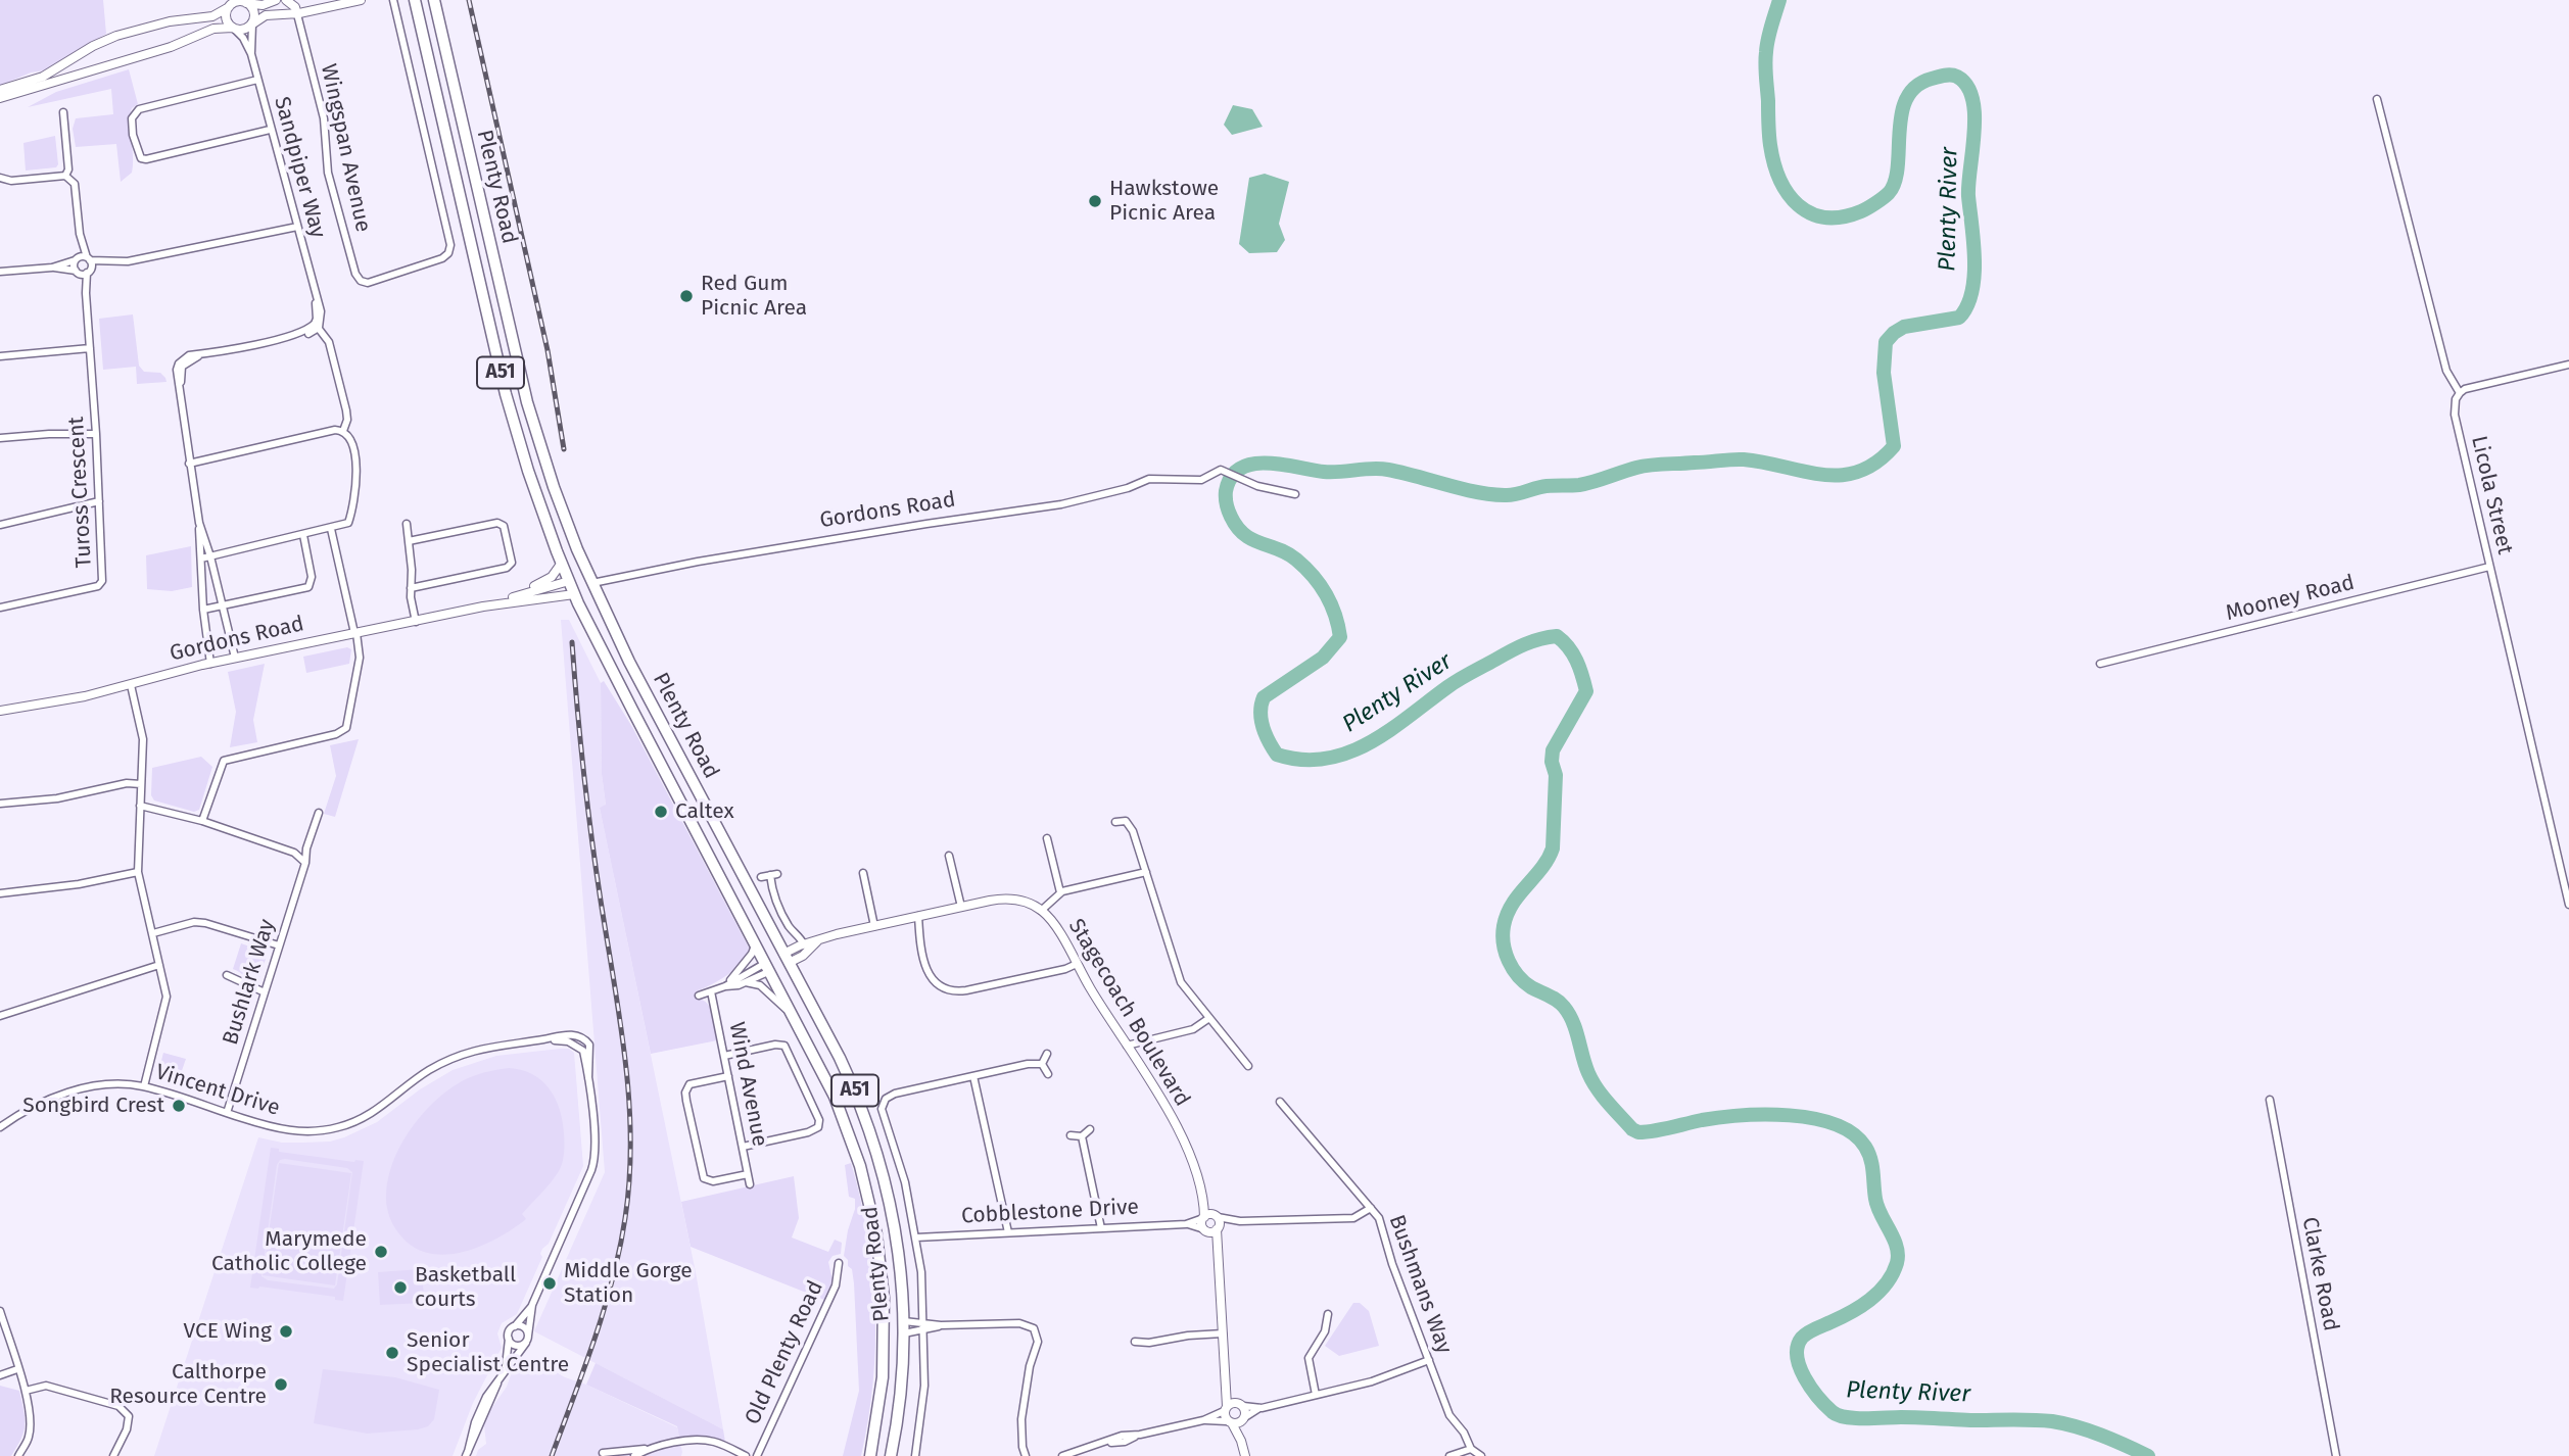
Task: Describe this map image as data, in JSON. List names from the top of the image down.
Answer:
{
  "streets": {
    "highway": ["Plenty Road", "A51", "Gordons Road"],
    "street": [
      "Wingspan Avenue",
      "Sandpiper Way",
      "Tuross Crescent",
      "Licola Street",
      "Mooney Road",
      "Bushlark Way",
      "Stagecoach Boulevard",
      "Wind Avenue",
      "Vincent Drive",
      "Cobblestone Drive",
      "Clarke Road",
      "Bushmans Way",
      "Old Plenty Road"
    ]
  },
  "crossings": [
    ["Plenty Road", "Gordons Road"],
    ["Plenty Road", "Stagecoach Boulevard"],
    ["Licola Street", "Mooney Road"],
    ["Bushlark Way", "Vincent Drive"],
    ["Stagecoach Boulevard", "Cobblestone Drive"]
  ],
  "water": ["Plenty River"],
  "places": [
    "Hawkstowe Picnic Area",
    "Red Gum Picnic Area",
    "Caltex",
    "Songbird Crest",
    "Marymede Catholic College",
    "Middle Gorge Station",
    "Basketball courts",
    "VCE Wing",
    "Senior Specialist Centre",
    "Calthorpe Resource Centre"
  ]
}
